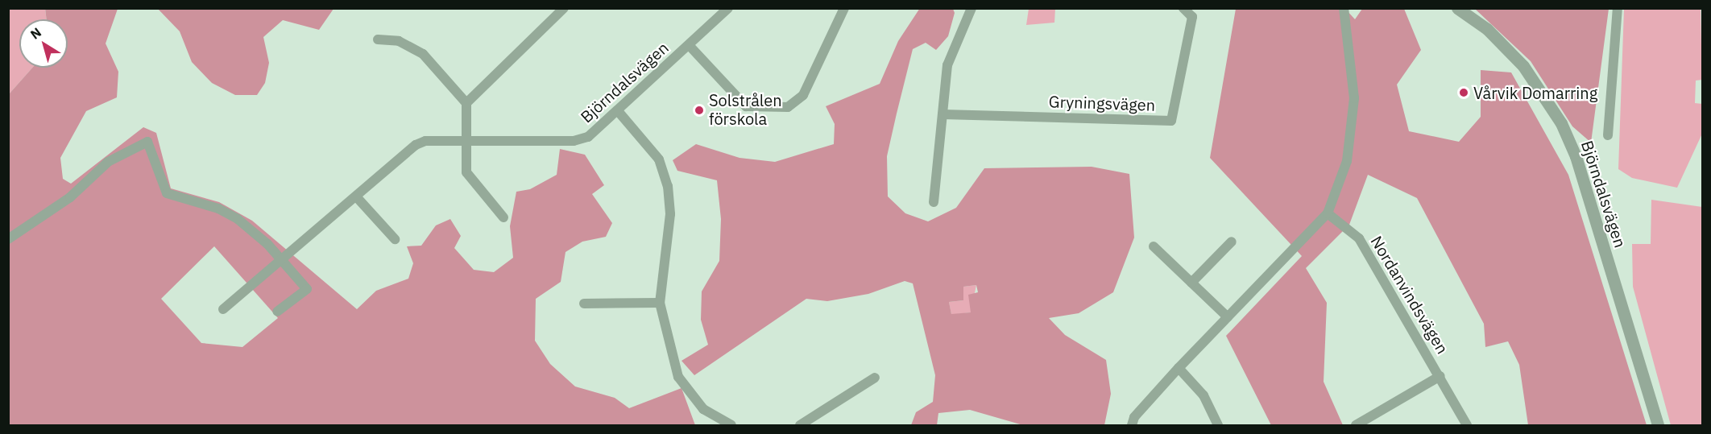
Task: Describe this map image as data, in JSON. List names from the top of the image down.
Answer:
{
  "streets": {
    "street": ["Björndalsvägen", "Gryningsvägen", "Nordanvindsvägen"]
  },
  "places": ["Vårvik Domarring", "Solstrålen förskola"],
  "north": "top left"
}
